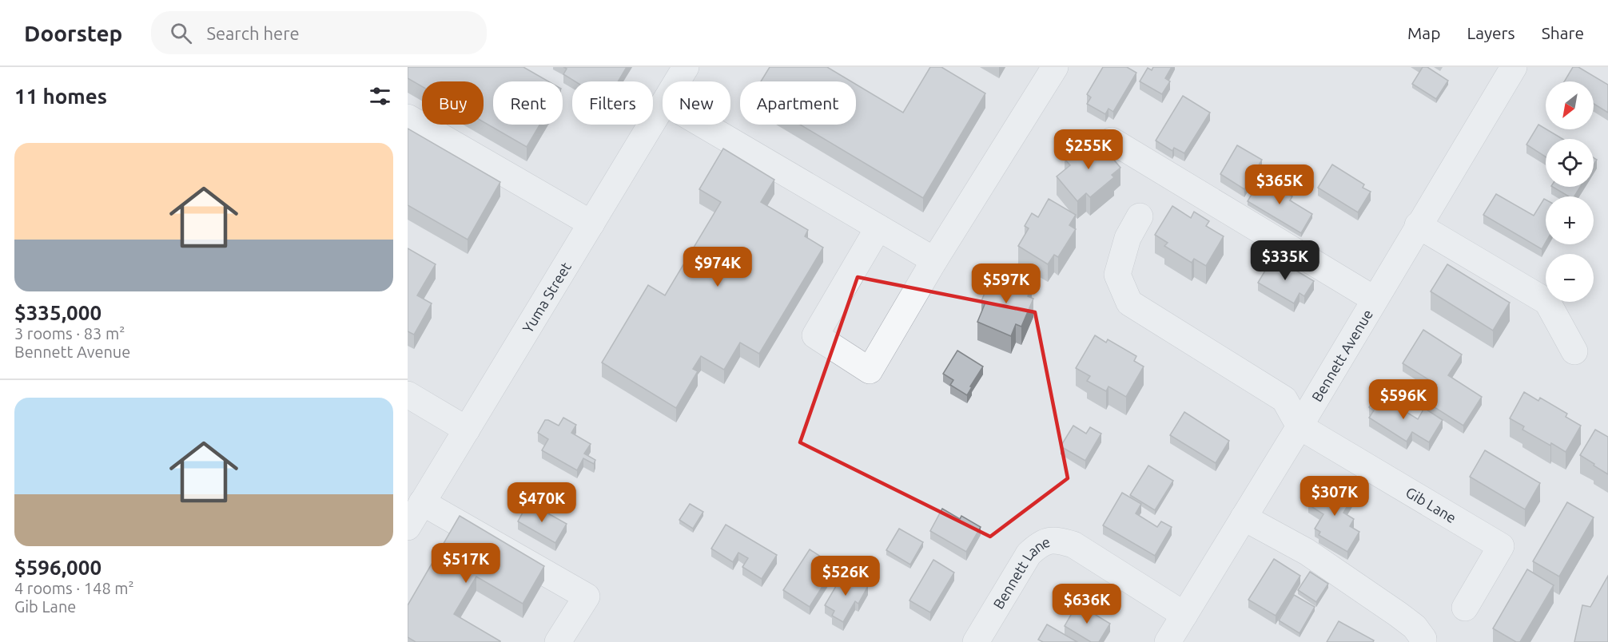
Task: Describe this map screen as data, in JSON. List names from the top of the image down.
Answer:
{
  "streets": {
    "street": [
      "Yuma Street",
      "Bennett Avenue",
      "Gib Lane",
      "Bennett Lane"
    ]
  },
  "crossings": [
    ["Bennett Avenue", "Gib Lane"],
    ["Bennett Avenue", "Bennett Lane"]
  ],
  "north": "bottom left",
  "page": {
    "header": "Doorstep",
    "search": "Search here",
    "nav": ["Map", "Layers", "Share"],
    "heading": "11 homes",
    "map_buttons": ["+", "−"],
    "chip": [
      "Buy",
      "Rent",
      "Filters",
      "New",
      "Apartment"
    ],
    "list": [
      {
        "name": "$335,000",
        "note": "3 rooms · 83 m² · Bennett Avenue"
      },
      {
        "name": "$596,000",
        "note": "4 rooms · 148 m² · Gib Lane"
      }
    ],
    "price": [
      "$255K",
      "$365K",
      "$335K",
      "$974K",
      "$597K",
      "$596K",
      "$307K",
      "$470K",
      "$517K",
      "$526K",
      "$636K"
    ]
  }
}
